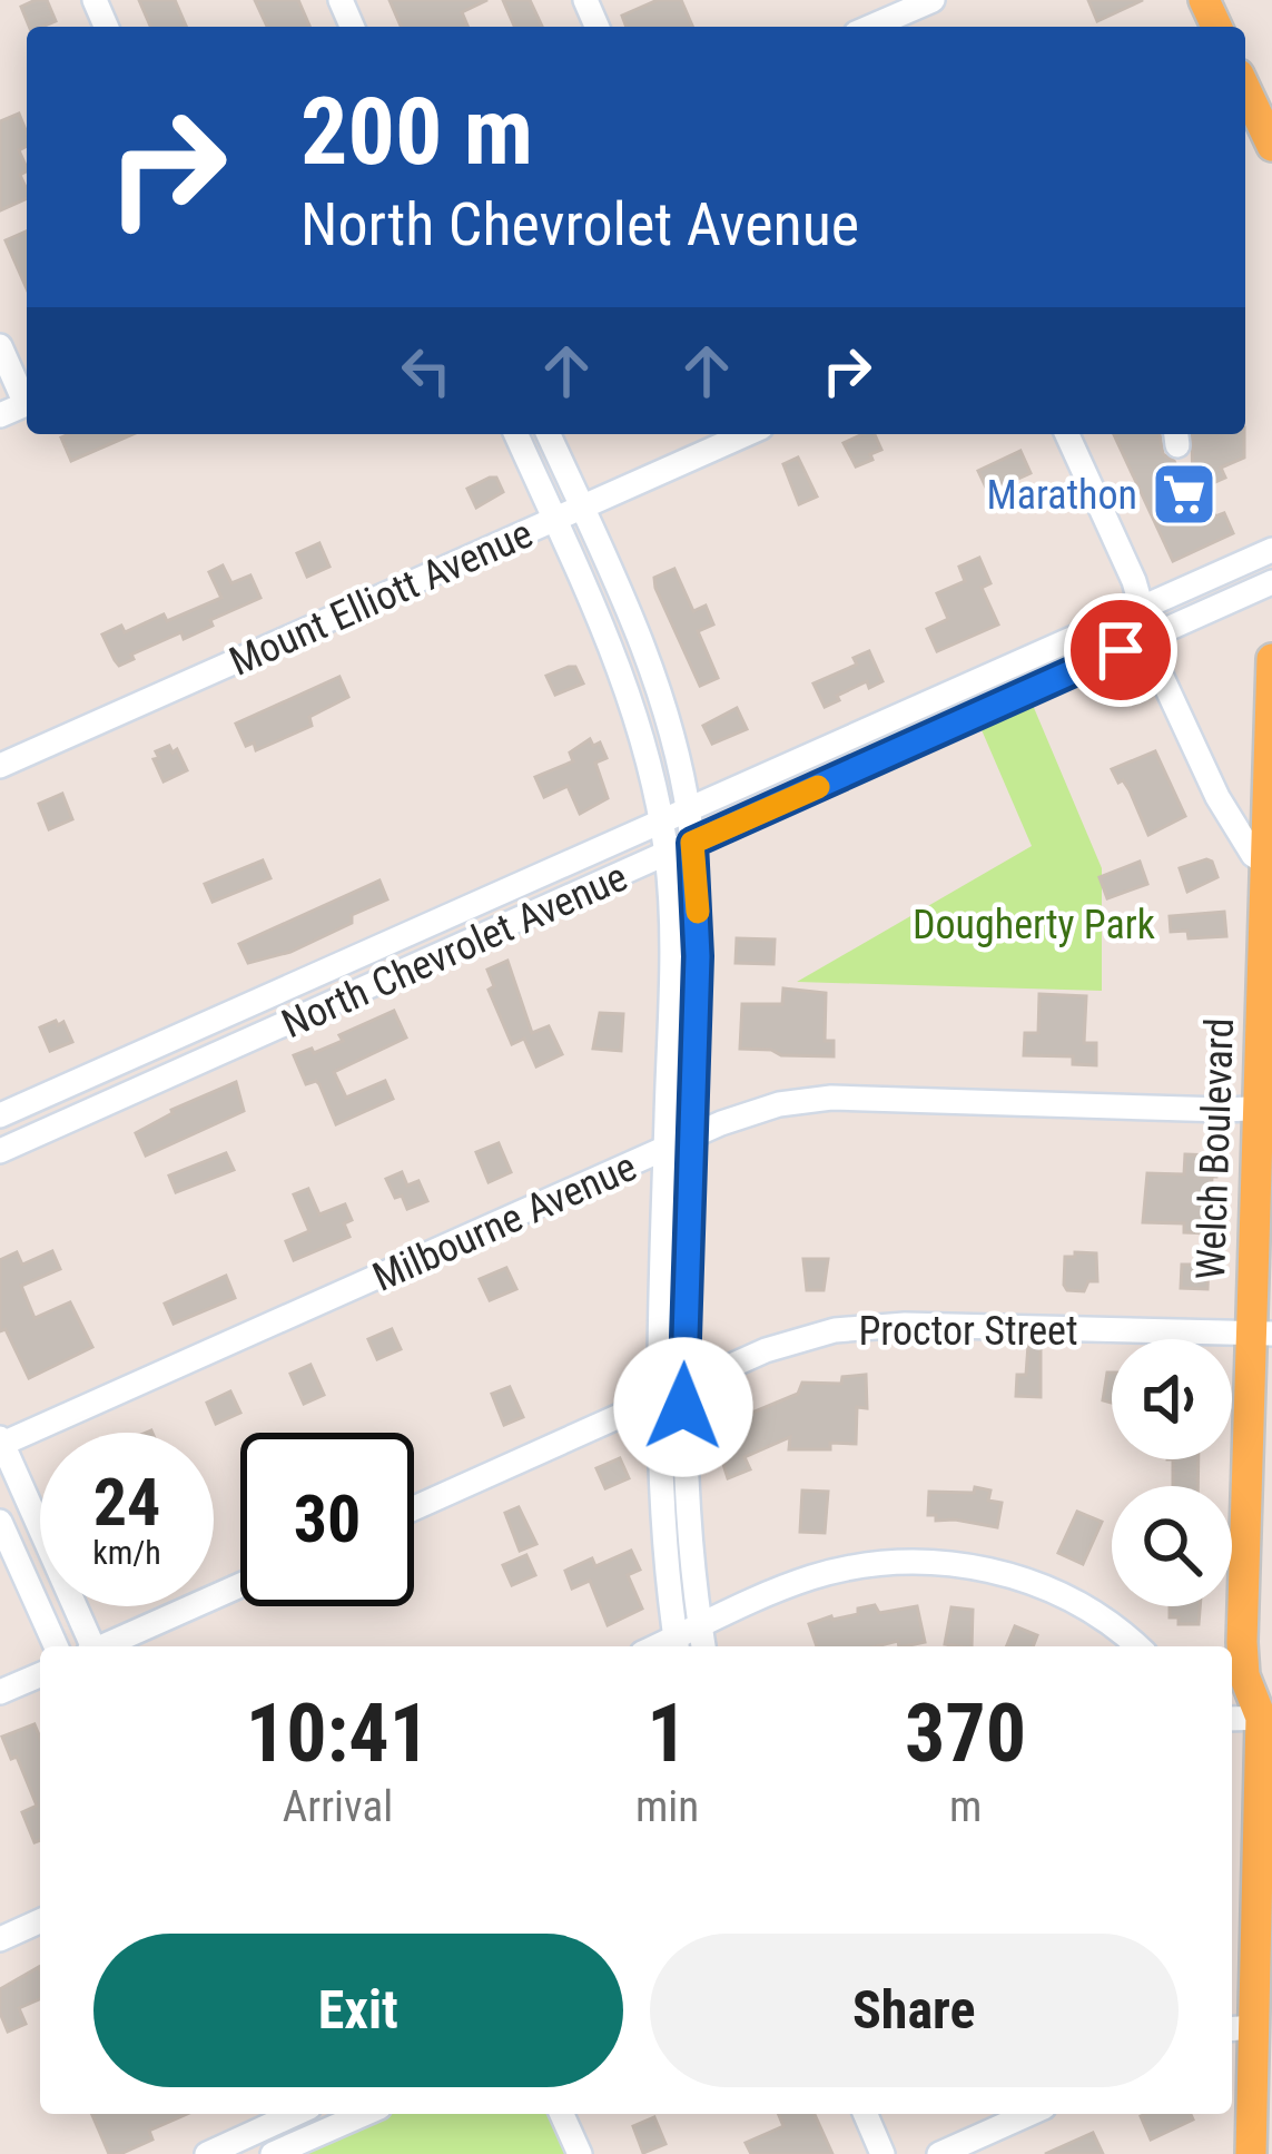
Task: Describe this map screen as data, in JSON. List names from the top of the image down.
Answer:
{
  "streets": {
    "main road": ["Welch Boulevard"],
    "street": [
      "Mount Elliott Avenue",
      "North Chevrolet Avenue",
      "Milbourne Avenue",
      "Proctor Street"
    ]
  },
  "crossings": [
    ["Welch Boulevard", "Milbourne Avenue"],
    ["Welch Boulevard", "Proctor Street"]
  ],
  "parks": ["Dougherty Park"],
  "places": {
    "supermarket": ["Marathon"]
  },
  "page": {
    "turn": ["200 m", "North Chevrolet Avenue"],
    "speed": "24 km/h",
    "limit": "30",
    "eta": [
      "10:41",
      "Arrival",
      "1",
      "min",
      "370",
      "m"
    ],
    "buttons": ["Exit", "Share"]
  }
}
